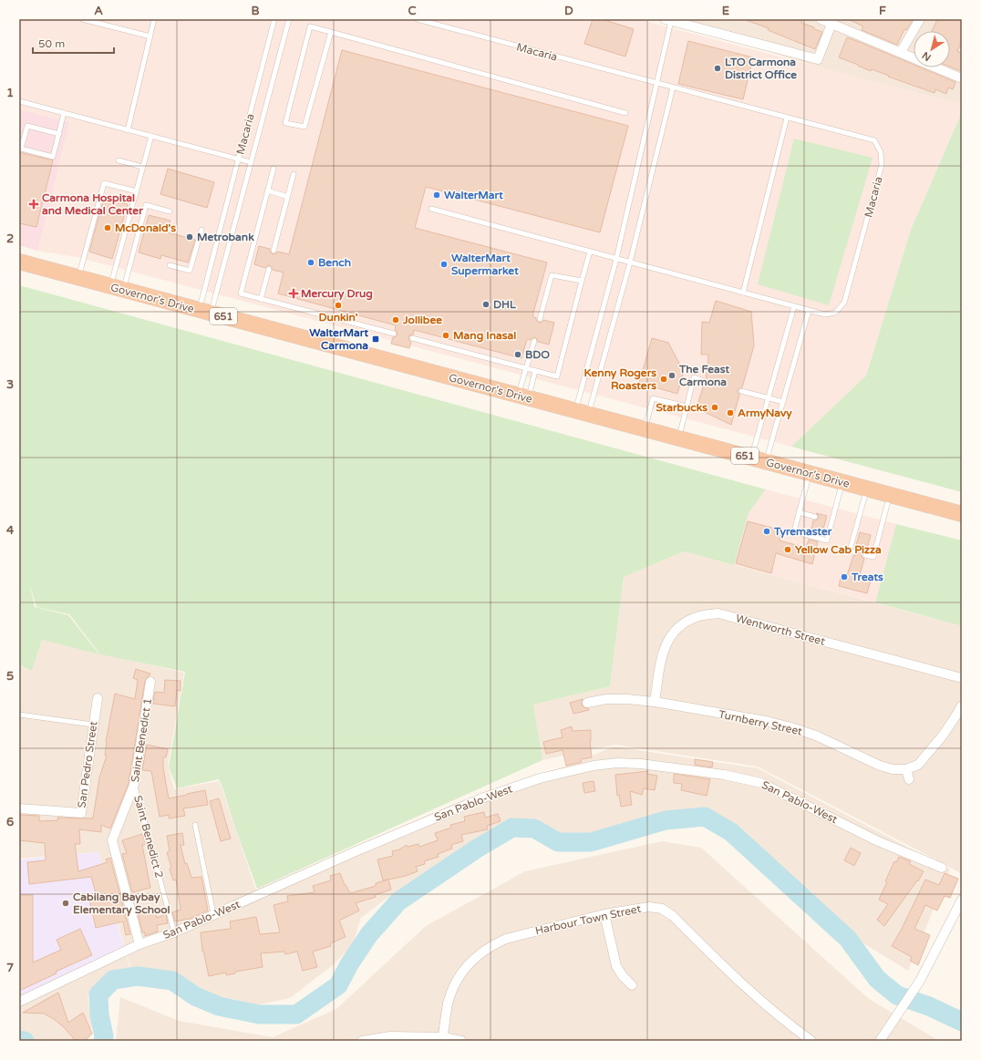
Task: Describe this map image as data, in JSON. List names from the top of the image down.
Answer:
{
  "streets": {
    "highway": ["Governor's Drive", "651"],
    "street": [
      "Wentworth Street",
      "Turnberry Street",
      "Saint Benedict 1",
      "San Pedro Street",
      "San Pablo-West",
      "Harbour Town Street"
    ],
    "lane": ["Macaria", "Saint Benedict 2"]
  },
  "crossings": [
    ["Wentworth Street", "Turnberry Street"],
    ["Saint Benedict 1", "San Pablo-West"],
    ["Saint Benedict 1", "Saint Benedict 2"],
    ["San Pablo-West", "Saint Benedict 2"]
  ],
  "places": {
    "other": [
      "LTO Carmona District Office",
      "WalterMart",
      "McDonald's",
      "Metrobank",
      "Bench",
      "WalterMart Supermarket",
      "DHL",
      "Dunkin'",
      "Jollibee",
      "Mang Inasal",
      "BDO",
      "The Feast Carmona",
      "Kenny Rogers Roasters",
      "Starbucks",
      "ArmyNavy",
      "Tyremaster",
      "Yellow Cab Pizza",
      "Treats",
      "Cabilang Baybay Elementary School"
    ],
    "health": ["Carmona Hospital and Medical Center", "Mercury Drug"],
    "transit": ["WalterMart Carmona"]
  },
  "scale_bar": "50 m",
  "north": "bottom left",
  "grid": {
    "columns": [
      "A",
      "B",
      "C",
      "D",
      "E",
      "F"
    ],
    "rows": [
      "1",
      "2",
      "3",
      "4",
      "5",
      "6",
      "7"
    ]
  }
}
